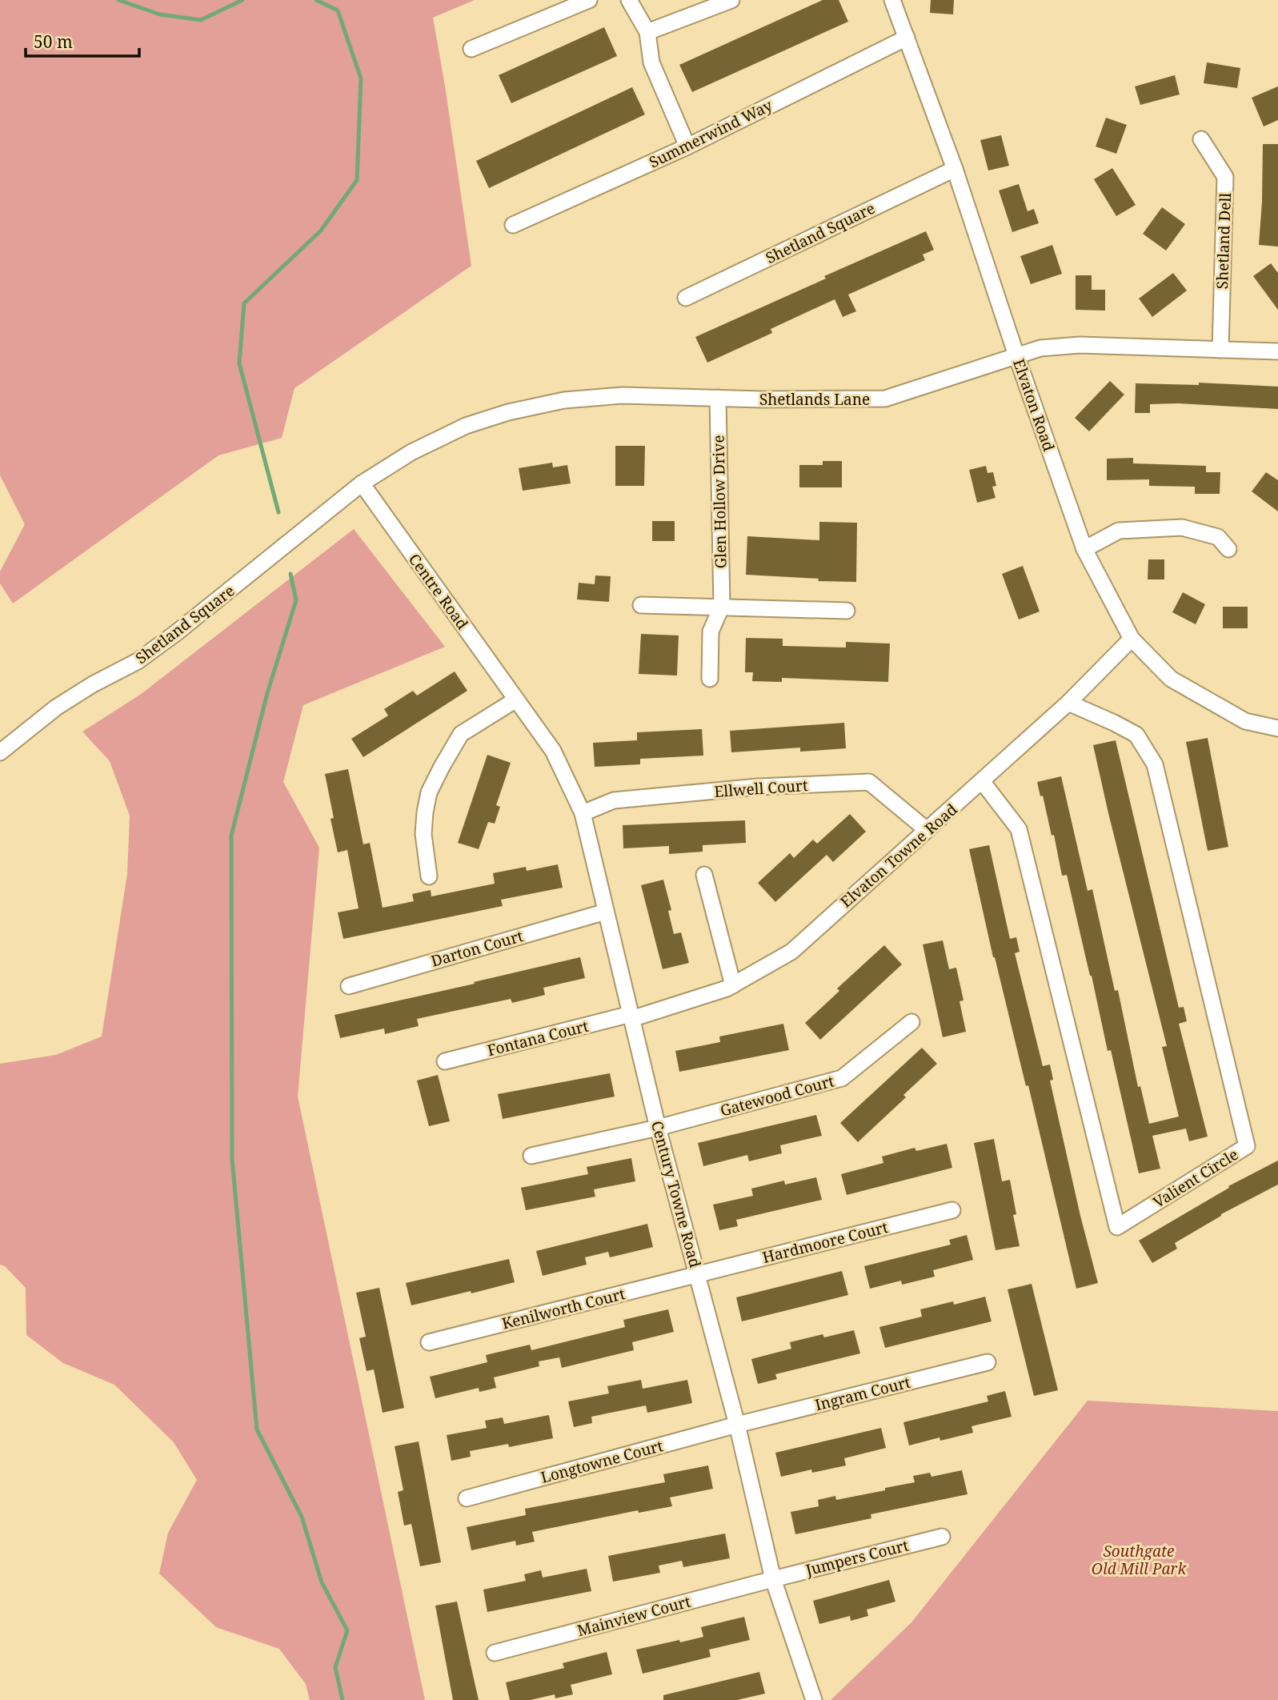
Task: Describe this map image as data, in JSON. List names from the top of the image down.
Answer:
{
  "streets": {
    "street": [
      "Summerwind Way",
      "Shetland Square",
      "Shetland Dell",
      "Shetlands Lane",
      "Elvaton Road",
      "Glen Hollow Drive",
      "Centre Road",
      "Ellwell Court",
      "Elvaton Towne Road",
      "Darton Court",
      "Fontana Court",
      "Gatewood Court",
      "Valient Circle",
      "Century Towne Road",
      "Hardmoore Court",
      "Kenilworth Court",
      "Ingram Court",
      "Longtowne Court",
      "Jumpers Court",
      "Mainview Court"
    ]
  },
  "crossings": [
    ["Summerwind Way", "Elvaton Road"],
    ["Shetland Square", "Shetlands Lane"],
    ["Shetland Square", "Elvaton Road"],
    ["Shetland Square", "Centre Road"],
    ["Shetland Dell", "Shetlands Lane"],
    ["Shetlands Lane", "Elvaton Road"],
    ["Shetlands Lane", "Glen Hollow Drive"],
    ["Shetlands Lane", "Centre Road"],
    ["Elvaton Road", "Elvaton Towne Road"],
    ["Centre Road", "Century Towne Road"],
    ["Ellwell Court", "Elvaton Towne Road"],
    ["Ellwell Court", "Century Towne Road"],
    ["Elvaton Towne Road", "Fontana Court"],
    ["Elvaton Towne Road", "Valient Circle"],
    ["Elvaton Towne Road", "Century Towne Road"],
    ["Darton Court", "Century Towne Road"],
    ["Fontana Court", "Century Towne Road"],
    ["Gatewood Court", "Century Towne Road"],
    ["Century Towne Road", "Hardmoore Court"],
    ["Century Towne Road", "Kenilworth Court"],
    ["Century Towne Road", "Ingram Court"],
    ["Century Towne Road", "Longtowne Court"],
    ["Century Towne Road", "Jumpers Court"],
    ["Century Towne Road", "Mainview Court"],
    ["Hardmoore Court", "Kenilworth Court"],
    ["Ingram Court", "Longtowne Court"],
    ["Jumpers Court", "Mainview Court"]
  ],
  "parks": ["Southgate Old Mill Park"],
  "scale_bar": "50 m"
}
